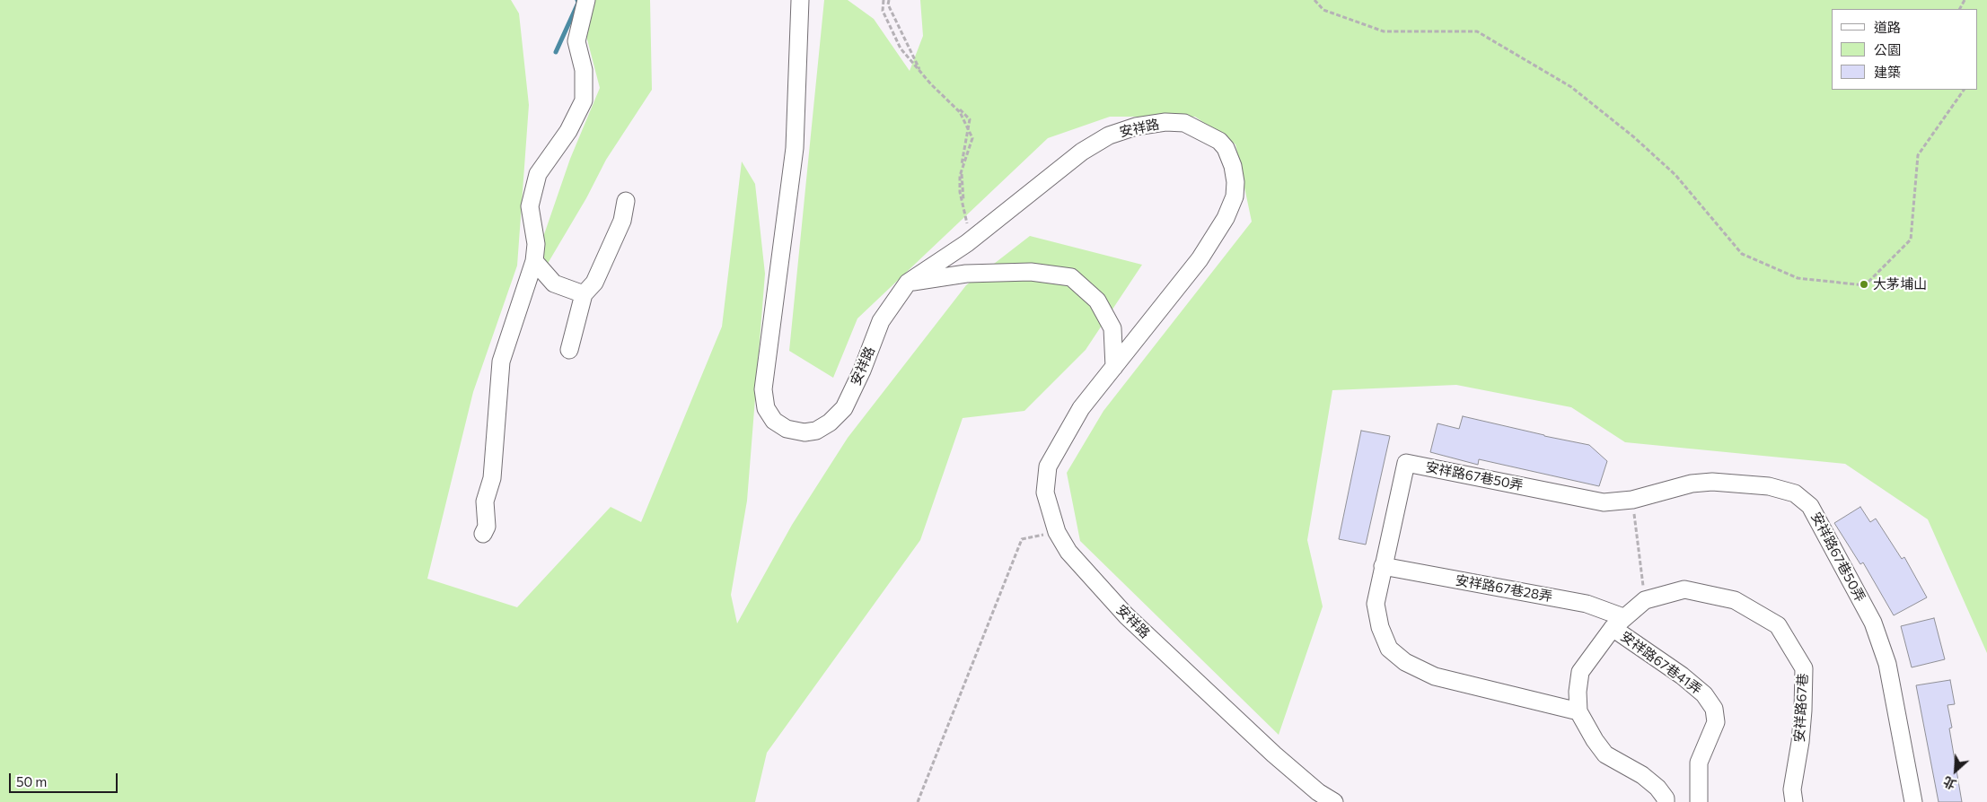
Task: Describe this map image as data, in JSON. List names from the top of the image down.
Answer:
{
  "streets": {
    "street": [
      "安祥路",
      "安祥路67巷50弄",
      "安祥路67巷28弄",
      "安祥路67巷41弄",
      "安祥路67巷"
    ]
  },
  "crossings": [
    ["安祥路67巷50弄", "安祥路67巷28弄"],
    ["安祥路67巷28弄", "安祥路67巷41弄"],
    ["安祥路67巷28弄", "安祥路67巷"],
    ["安祥路67巷41弄", "安祥路67巷"]
  ],
  "places": ["大茅埔山"],
  "legend": ["道路", "公園", "建築"],
  "scale_bar": "50 m",
  "north": "bottom left"
}
